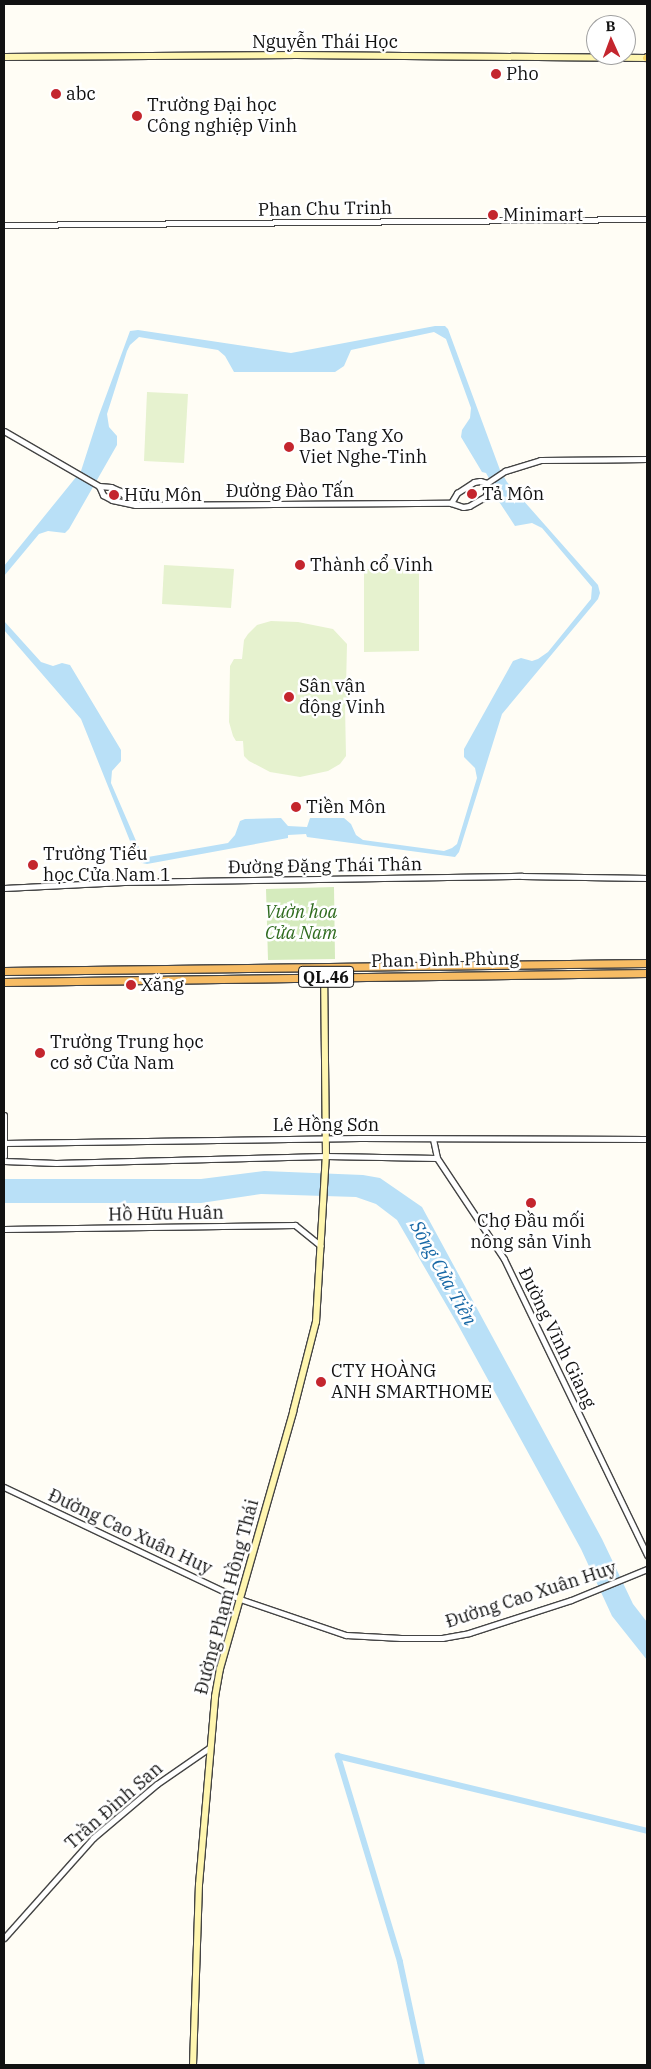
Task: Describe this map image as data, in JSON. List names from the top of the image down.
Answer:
{
  "streets": {
    "highway": ["Phan Đình Phùng", "QL.46"],
    "main road": ["Nguyễn Thái Học", "Đường Phạm Hồng Thái"],
    "street": [
      "Phan Chu Trinh",
      "Đường Đào Tấn",
      "Đường Đặng Thái Thân",
      "Lê Hồng Sơn",
      "Hồ Hữu Huân",
      "Đường Vĩnh Giang",
      "Đường Cao Xuân Huy",
      "Trần Đình San"
    ]
  },
  "crossings": [
    ["Lê Hồng Sơn", "Đường Vĩnh Giang"],
    ["Hồ Hữu Huân", "Đường Phạm Hồng Thái"],
    ["Đường Cao Xuân Huy", "Đường Phạm Hồng Thái"],
    ["Đường Phạm Hồng Thái", "Trần Đình San"]
  ],
  "water": ["Sông Cửa Tiền"],
  "parks": ["Vườn hoa Cửa Nam"],
  "places": [
    "Pho",
    "abc",
    "Trường Đại học Công nghiệp Vinh",
    "Minimart",
    "Bao Tang Xo Viet Nghe-Tinh",
    "Tả Môn",
    "Hữu Môn",
    "Thành cổ Vinh",
    "Sân vận động Vinh",
    "Tiền Môn",
    "Trường Tiểu học Cửa Nam 1",
    "Xăng",
    "Trường Trung học cơ sở Cửa Nam",
    "Chợ Đầu mối nông sản Vinh",
    "CTY HOÀNG ANH SMARTHOME"
  ],
  "north": "top"
}
